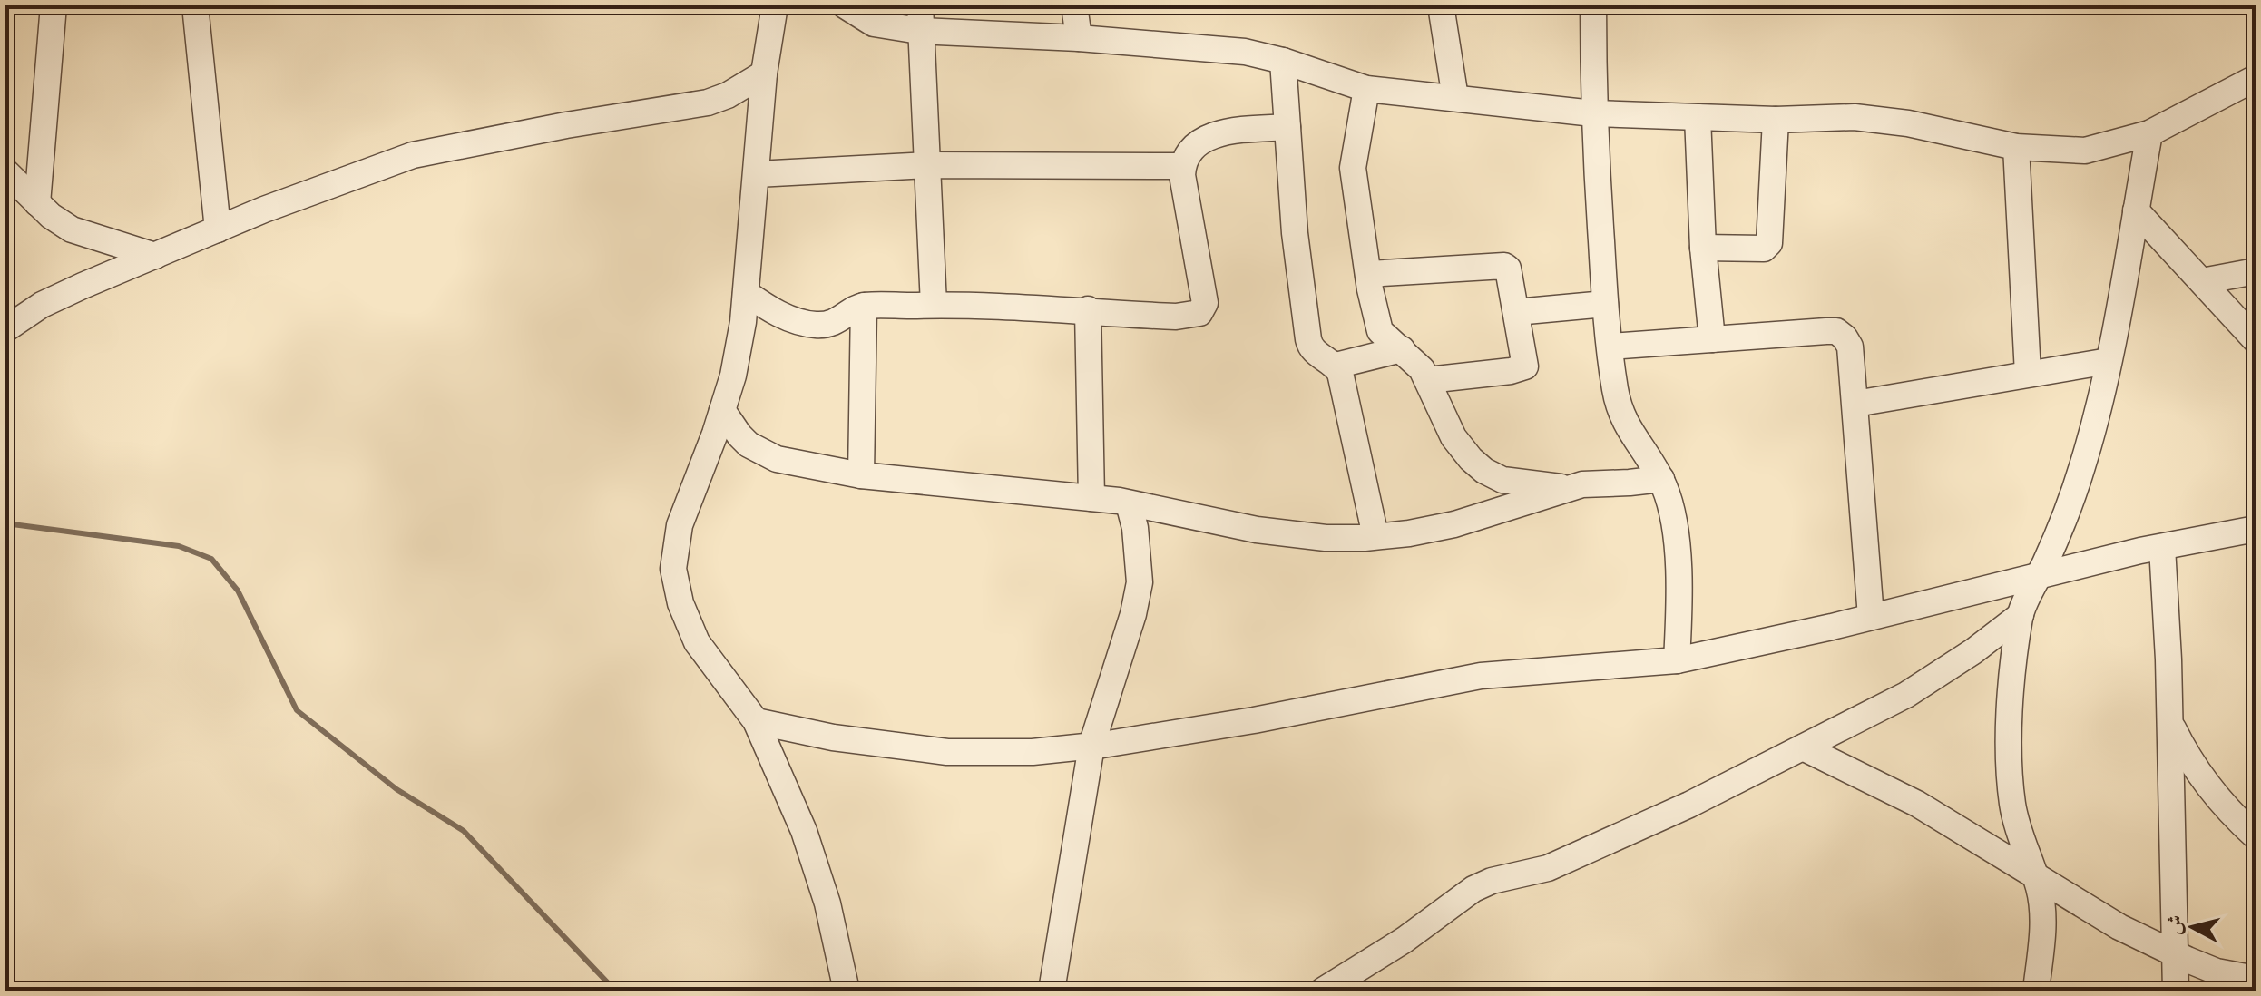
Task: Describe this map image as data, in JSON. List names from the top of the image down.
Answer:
{
  "north": "left"
}
